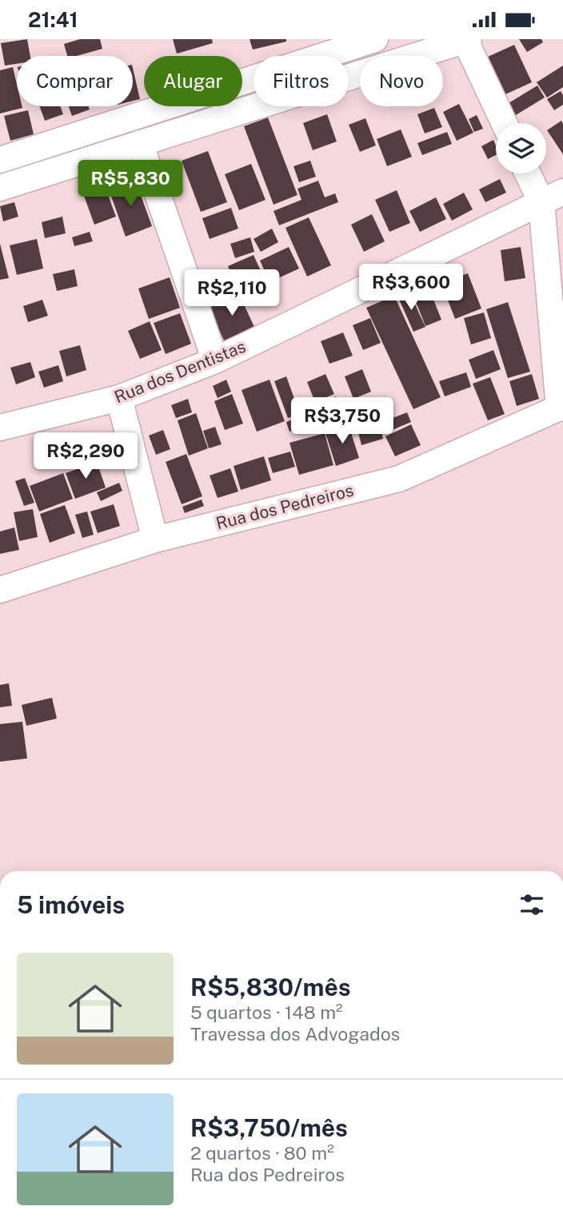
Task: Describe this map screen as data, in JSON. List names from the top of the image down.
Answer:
{
  "streets": {
    "street": ["Rua dos Dentistas", "Rua dos Pedreiros"]
  },
  "page": {
    "status": "21:41",
    "chip": [
      "Comprar",
      "Alugar",
      "Filtros",
      "Novo"
    ],
    "price": [
      "R$5,830",
      "R$3,600",
      "R$2,110",
      "R$3,750",
      "R$2,290"
    ],
    "heading": "5 imóveis",
    "list": [
      {
        "name": "R$5,830/mês",
        "note": "5 quartos · 148 m² · Travessa dos Advogados"
      },
      {
        "name": "R$3,750/mês",
        "note": "2 quartos · 80 m² · Rua dos Pedreiros"
      }
    ]
  }
}
